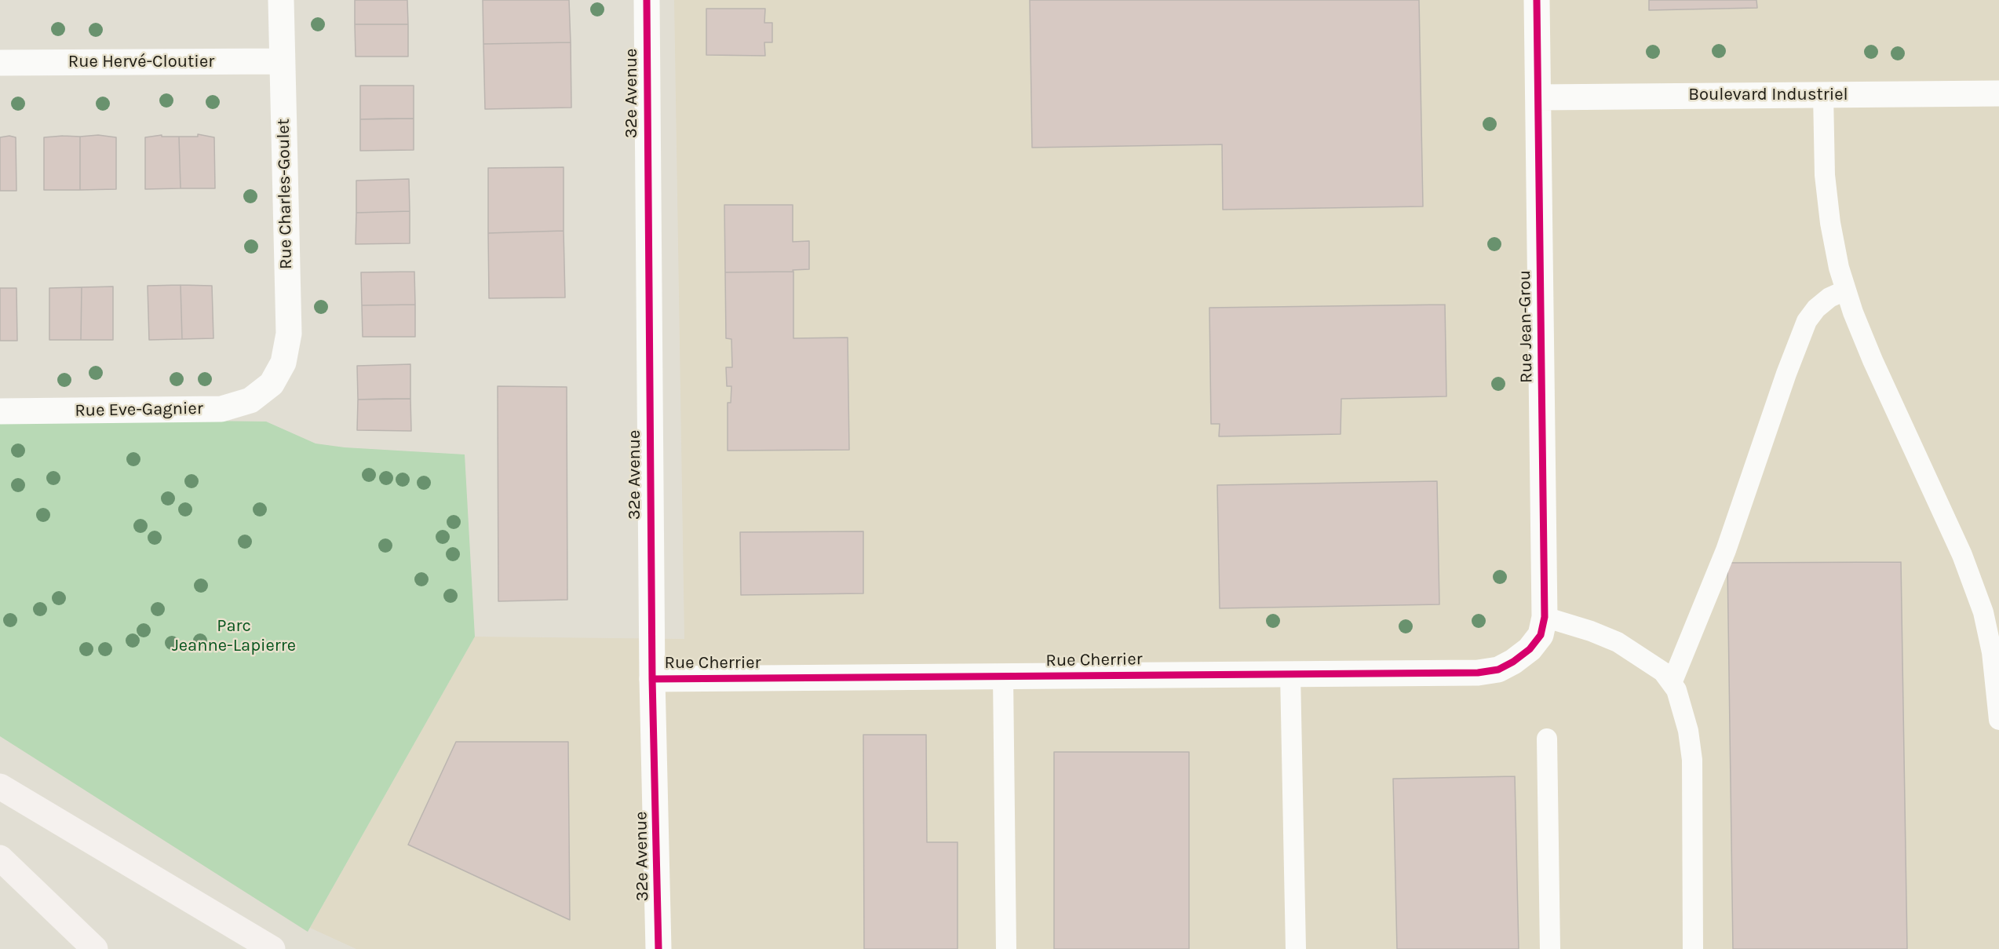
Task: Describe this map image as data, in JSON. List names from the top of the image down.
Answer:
{
  "streets": {
    "street": [
      "Rue Hervé-Cloutier",
      "32e Avenue",
      "Boulevard Industriel",
      "Rue Charles-Goulet",
      "Rue Jean-Grou",
      "Rue Eve-Gagnier",
      "Rue Cherrier"
    ]
  },
  "crossings": [
    ["Rue Hervé-Cloutier", "Rue Charles-Goulet"],
    ["32e Avenue", "Rue Cherrier"],
    ["Boulevard Industriel", "Rue Jean-Grou"],
    ["Rue Charles-Goulet", "Rue Eve-Gagnier"],
    ["Rue Jean-Grou", "Rue Cherrier"]
  ],
  "parks": ["Parc Jeanne-Lapierre"]
}
